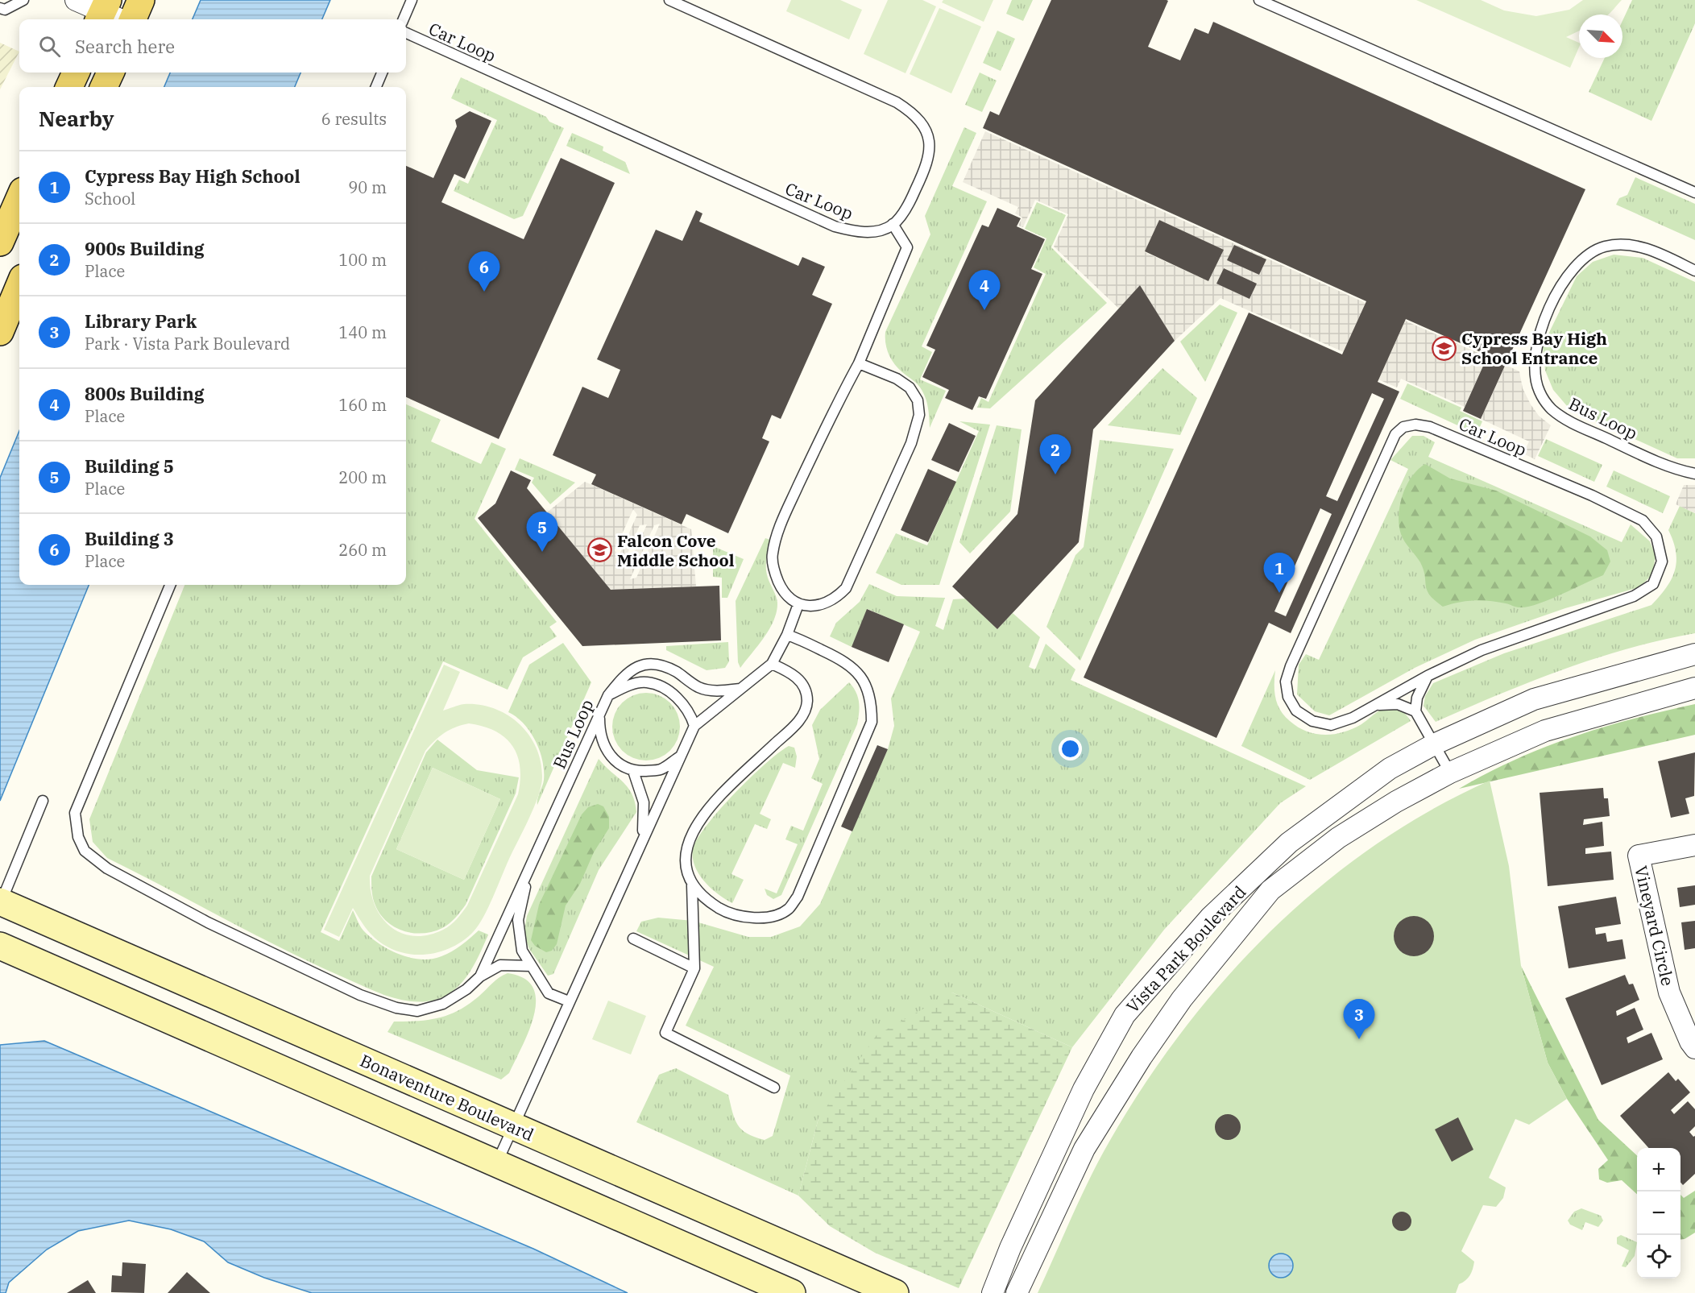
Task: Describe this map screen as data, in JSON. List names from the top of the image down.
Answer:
{
  "streets": {
    "main road": ["Bonaventure Boulevard"],
    "street": ["Vineyard Circle", "Vista Park Boulevard"],
    "lane": ["Car Loop", "Bus Loop"]
  },
  "places": {
    "school or university": ["Cypress Bay High School Entrance", "Falcon Cove Middle School"]
  },
  "north": "bottom right",
  "page": {
    "search": "Search here",
    "heading": ["Nearby", "6 results"],
    "list": [
      {
        "mark": "1",
        "name": "Cypress Bay High School",
        "note": "School",
        "value": "90 m"
      },
      {
        "mark": "2",
        "name": "900s Building",
        "note": "Place",
        "value": "100 m"
      },
      {
        "mark": "3",
        "name": "Library Park",
        "note": "Park · Vista Park Boulevard",
        "value": "140 m"
      },
      {
        "mark": "4",
        "name": "800s Building",
        "note": "Place",
        "value": "160 m"
      },
      {
        "mark": "5",
        "name": "Building 5",
        "note": "Place",
        "value": "200 m"
      },
      {
        "mark": "6",
        "name": "Building 3",
        "note": "Place",
        "value": "260 m"
      }
    ],
    "pins": [
      "6",
      "4",
      "2",
      "5",
      "1",
      "3"
    ],
    "map_buttons": ["+", "−"]
  }
}
